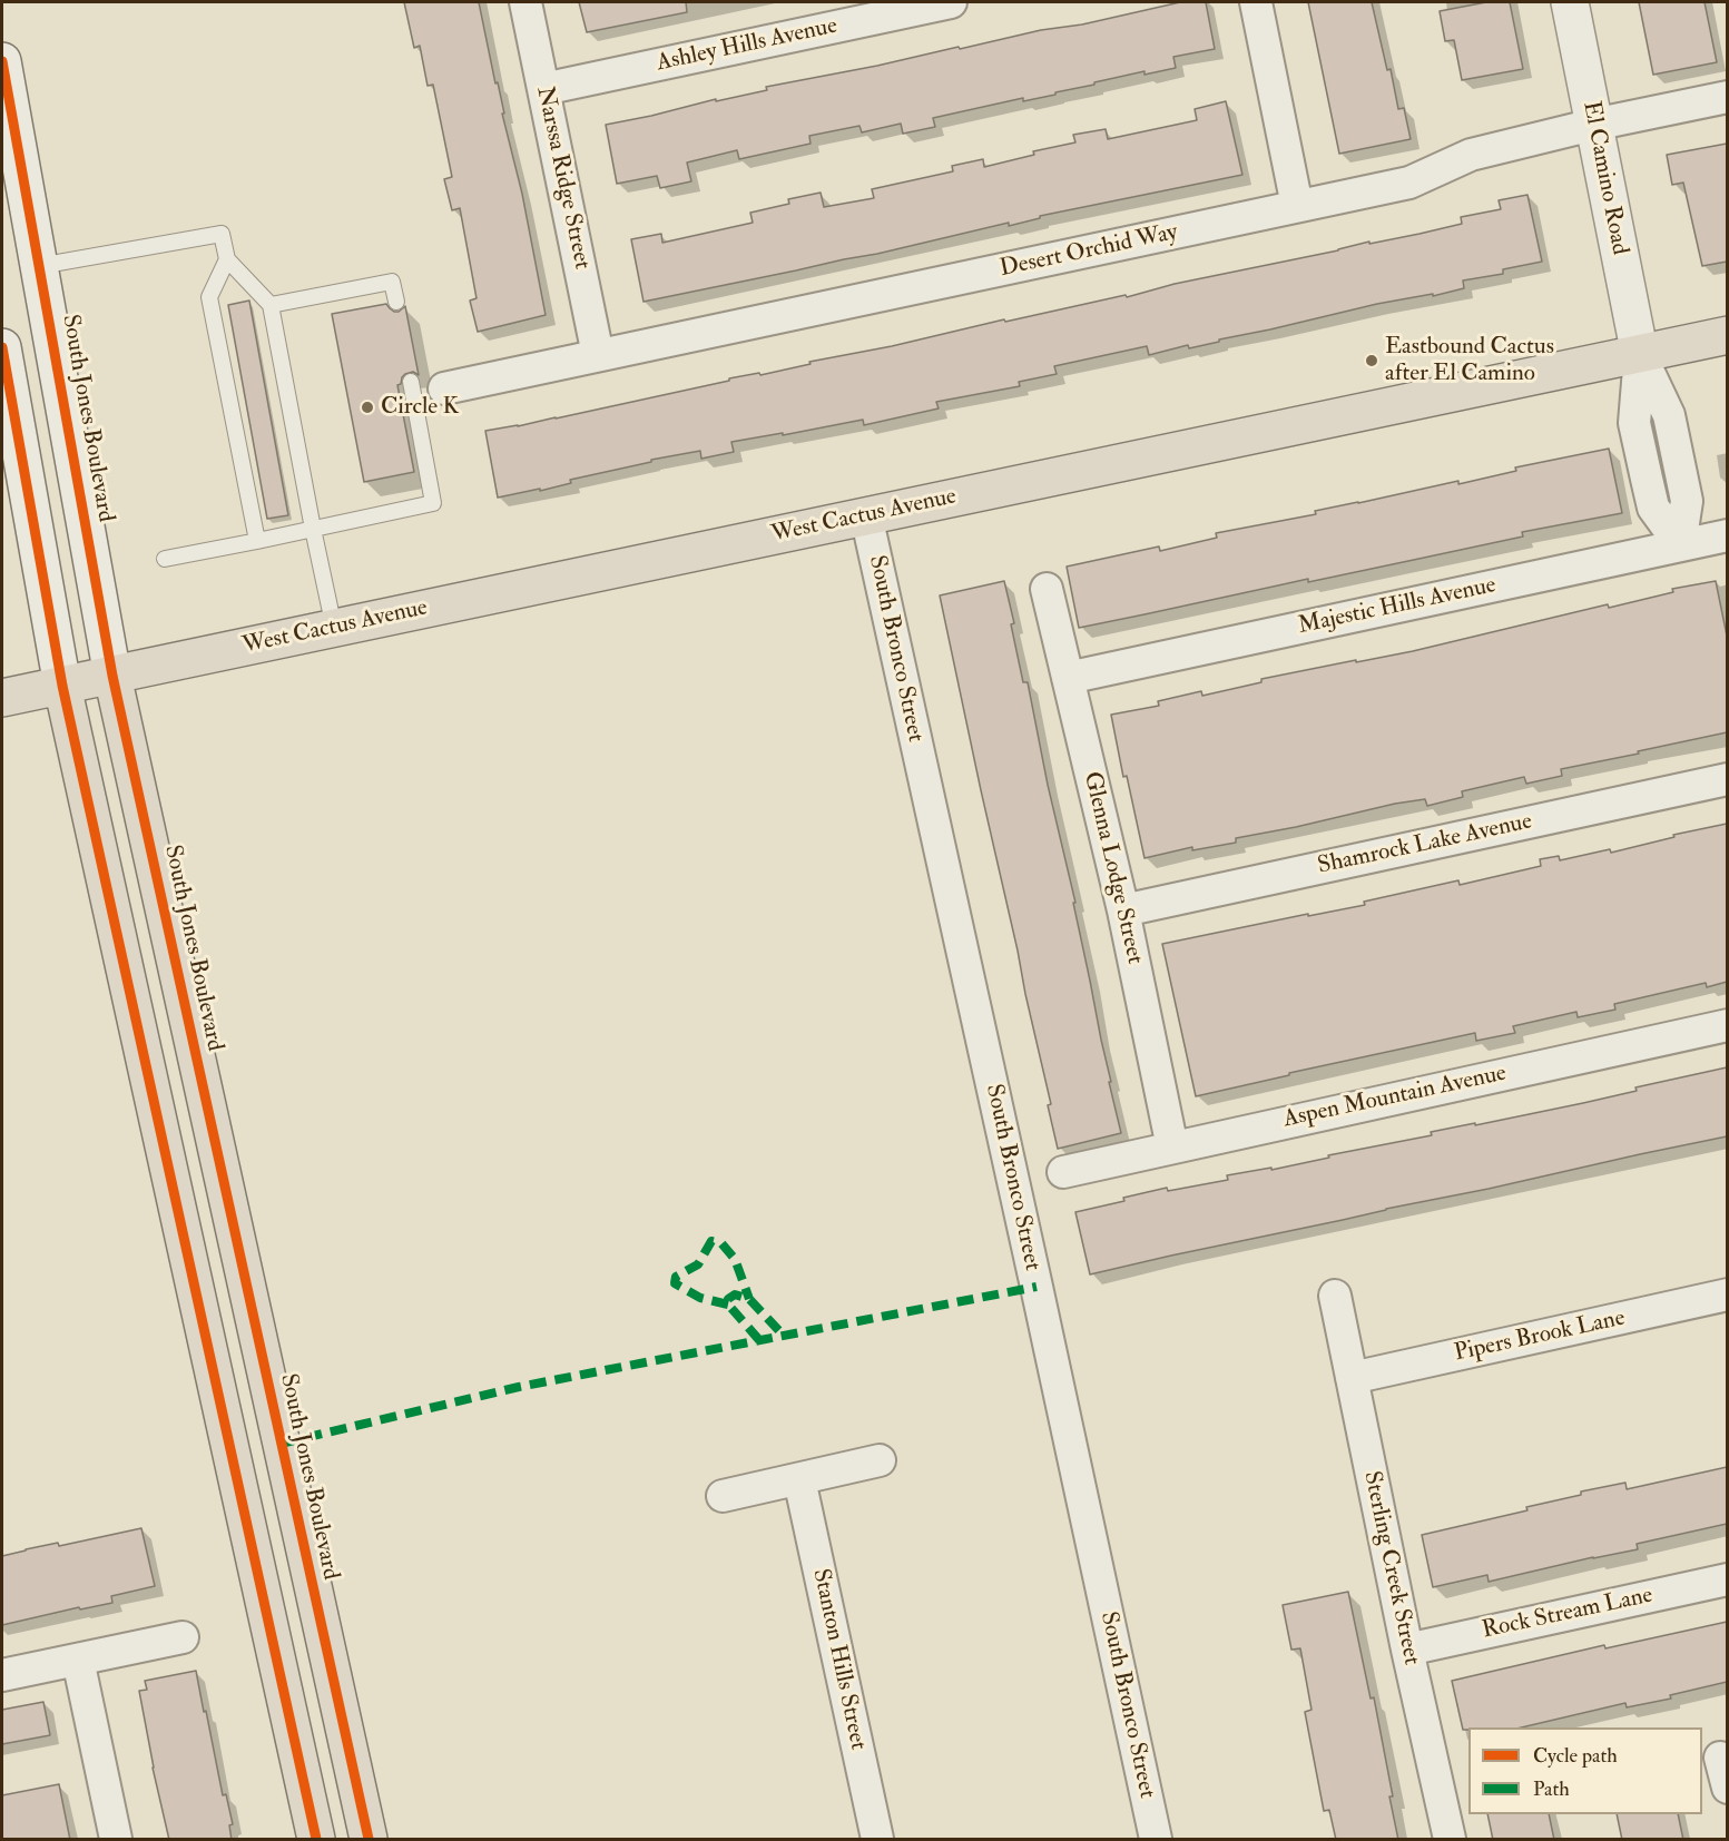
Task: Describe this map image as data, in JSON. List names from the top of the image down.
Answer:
{
  "streets": {
    "main road": ["El Camino Road", "South Jones Boulevard", "West Cactus Avenue"],
    "street": [
      "Ashley Hills Avenue",
      "Narssa Ridge Street",
      "Desert Orchid Way",
      "Majestic Hills Avenue",
      "South Bronco Street",
      "Shamrock Lake Avenue",
      "Glenna Lodge Street",
      "Aspen Mountain Avenue",
      "Pipers Brook Lane",
      "Sterling Creek Street",
      "Rock Stream Lane",
      "Stanton Hills Street"
    ]
  },
  "crossings": [
    ["Ashley Hills Avenue", "Narssa Ridge Street"],
    ["Narssa Ridge Street", "Desert Orchid Way"],
    ["El Camino Road", "Desert Orchid Way"],
    ["El Camino Road", "West Cactus Avenue"],
    ["El Camino Road", "Majestic Hills Avenue"],
    ["South Jones Boulevard", "West Cactus Avenue"],
    ["West Cactus Avenue", "South Bronco Street"],
    ["Majestic Hills Avenue", "Glenna Lodge Street"],
    ["Shamrock Lake Avenue", "Glenna Lodge Street"],
    ["Glenna Lodge Street", "Aspen Mountain Avenue"],
    ["Pipers Brook Lane", "Sterling Creek Street"],
    ["Sterling Creek Street", "Rock Stream Lane"]
  ],
  "places": ["Eastbound Cactus after El Camino", "Circle K"],
  "legend": ["Cycle path", "Path"]
}
